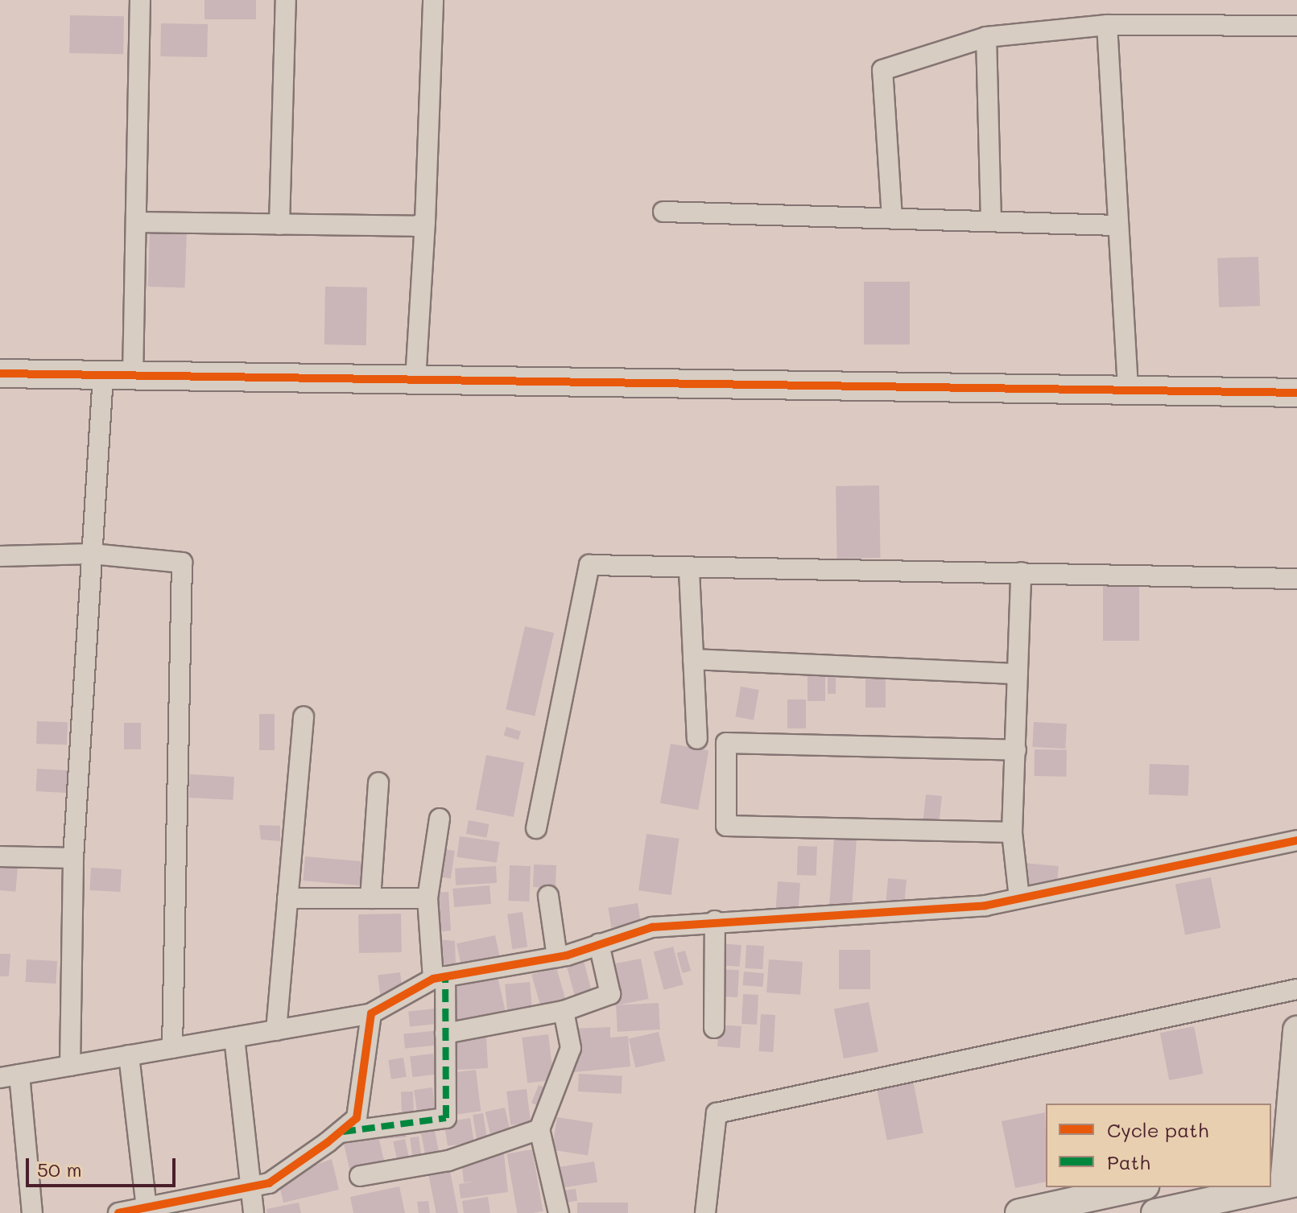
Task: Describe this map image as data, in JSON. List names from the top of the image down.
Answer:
{
  "legend": ["Cycle path", "Path"],
  "scale_bar": "50 m"
}
